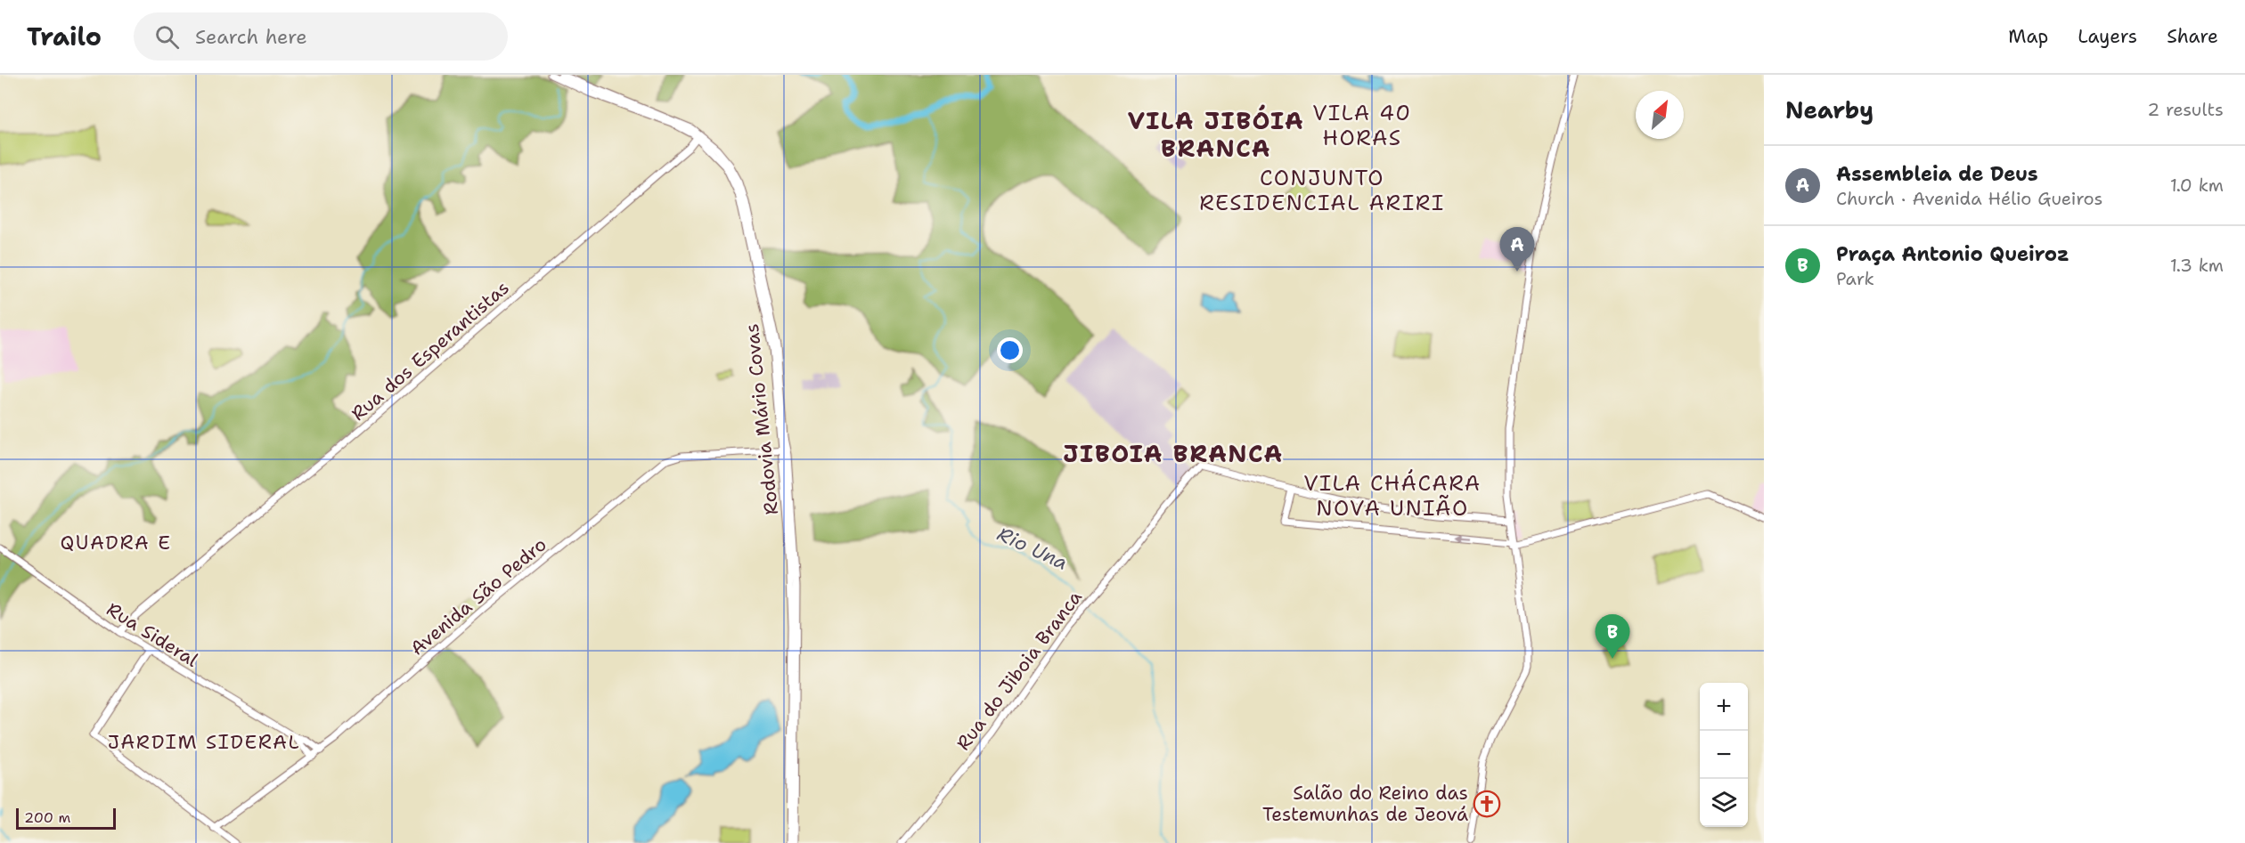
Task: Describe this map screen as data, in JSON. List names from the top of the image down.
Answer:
{
  "streets": {
    "main road": [
      "Rua dos Esperantistas",
      "Rodovia Mário Covas",
      "Avenida São Pedro",
      "Rua Sideral",
      "Rua do Jiboia Branca"
    ]
  },
  "crossings": [
    ["Rua dos Esperantistas", "Rodovia Mário Covas"],
    ["Rua dos Esperantistas", "Rua Sideral"],
    ["Rodovia Mário Covas", "Avenida São Pedro"],
    ["Avenida São Pedro", "Rua Sideral"]
  ],
  "districts": [
    "VILA 40 HORAS",
    "VILA JIBÓIA BRANCA",
    "CONJUNTO RESIDENCIAL ARIRI",
    "JIBOIA BRANCA",
    "VILA CHÁCARA NOVA UNIÃO",
    "QUADRA E",
    "JARDIM SIDERAL"
  ],
  "water": ["Rio Una"],
  "places": {
    "church": ["Salão do Reino das Testemunhas de Jeová"]
  },
  "scale_bar": "200 m",
  "north": "top right",
  "page": {
    "header": "Trailo",
    "search": "Search here",
    "nav": ["Map", "Layers", "Share"],
    "heading": ["Nearby", "2 results"],
    "list": [
      {
        "mark": "A",
        "name": "Assembleia de Deus",
        "note": "Church · Avenida Hélio Gueiros",
        "value": "1.0 km"
      },
      {
        "mark": "B",
        "name": "Praça Antonio Queiroz",
        "note": "Park",
        "value": "1.3 km"
      }
    ],
    "pins": ["A", "B"],
    "map_buttons": ["+", "−"],
    "scale": "200 m"
  }
}
